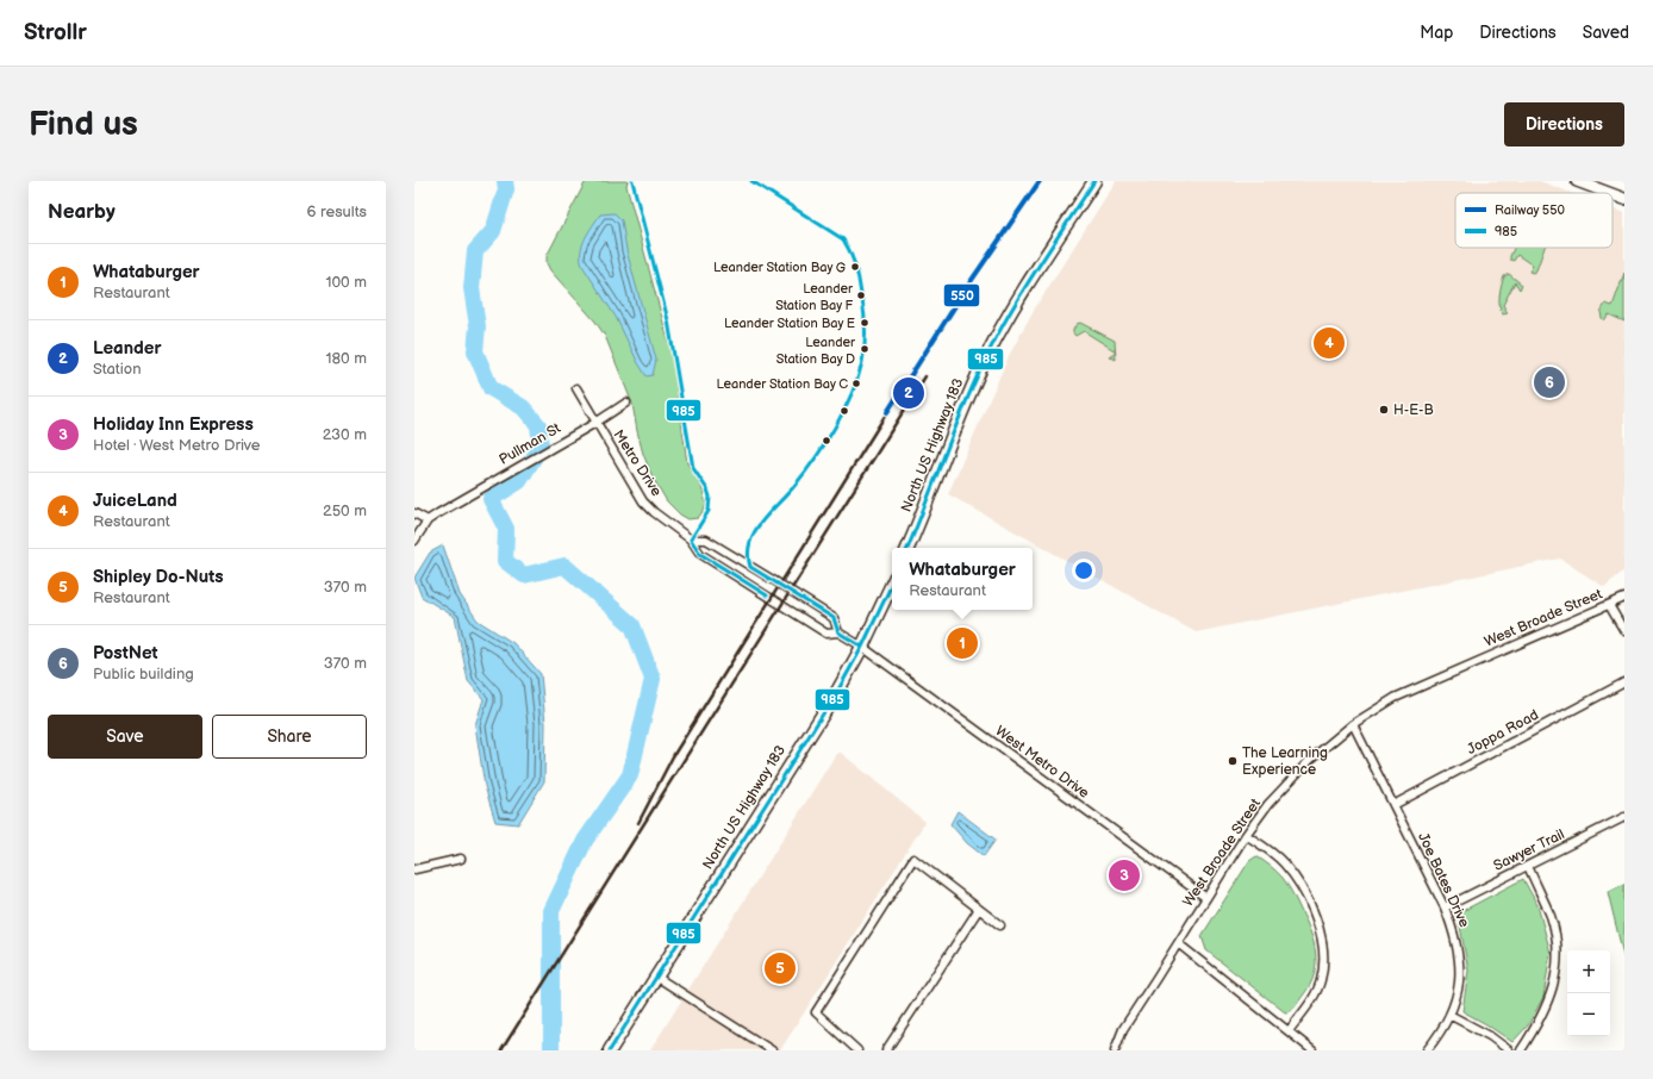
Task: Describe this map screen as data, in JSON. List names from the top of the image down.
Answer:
{
  "streets": {
    "main road": ["North US Highway 183"],
    "street": [
      "Pullman St",
      "Metro Drive",
      "West Broade Street",
      "Joppa Road",
      "West Metro Drive",
      "Sawyer Trail",
      "Joe Bates Drive"
    ]
  },
  "crossings": [
    ["Pullman St", "Metro Drive"],
    ["North US Highway 183", "Metro Drive"],
    ["North US Highway 183", "West Metro Drive"],
    ["Metro Drive", "West Metro Drive"],
    ["West Broade Street", "West Metro Drive"],
    ["West Broade Street", "Joe Bates Drive"],
    ["Joppa Road", "Joe Bates Drive"],
    ["Sawyer Trail", "Joe Bates Drive"]
  ],
  "places": [
    "Leander Station Bay G",
    "Leander Station Bay F",
    "Leander Station Bay E",
    "Leander Station Bay D",
    "Leander Station Bay C",
    "H-E-B",
    "The Learning Experience"
  ],
  "lines": ["rail line 550", "transit line 985"],
  "legend": ["Railway 550", "985"],
  "page": {
    "header": "Strollr",
    "nav": ["Map", "Directions", "Saved"],
    "buttons": [
      "Directions",
      ["Save", "Share"]
    ],
    "title": "Find us",
    "heading": ["Nearby", "6 results"],
    "list": [
      {
        "mark": "1",
        "name": "Whataburger",
        "note": "Restaurant",
        "value": "100 m"
      },
      {
        "mark": "2",
        "name": "Leander",
        "note": "Station",
        "value": "180 m"
      },
      {
        "mark": "3",
        "name": "Holiday Inn Express",
        "note": "Hotel · West Metro Drive",
        "value": "230 m"
      },
      {
        "mark": "4",
        "name": "JuiceLand",
        "note": "Restaurant",
        "value": "250 m"
      },
      {
        "mark": "5",
        "name": "Shipley Do-Nuts",
        "note": "Restaurant",
        "value": "370 m"
      },
      {
        "mark": "6",
        "name": "PostNet",
        "note": "Public building",
        "value": "370 m"
      }
    ],
    "pins": [
      "4",
      "6",
      "2",
      "1",
      "3",
      "5"
    ],
    "popup": ["Whataburger", "Restaurant"],
    "map_buttons": ["+", "−"]
  }
}
